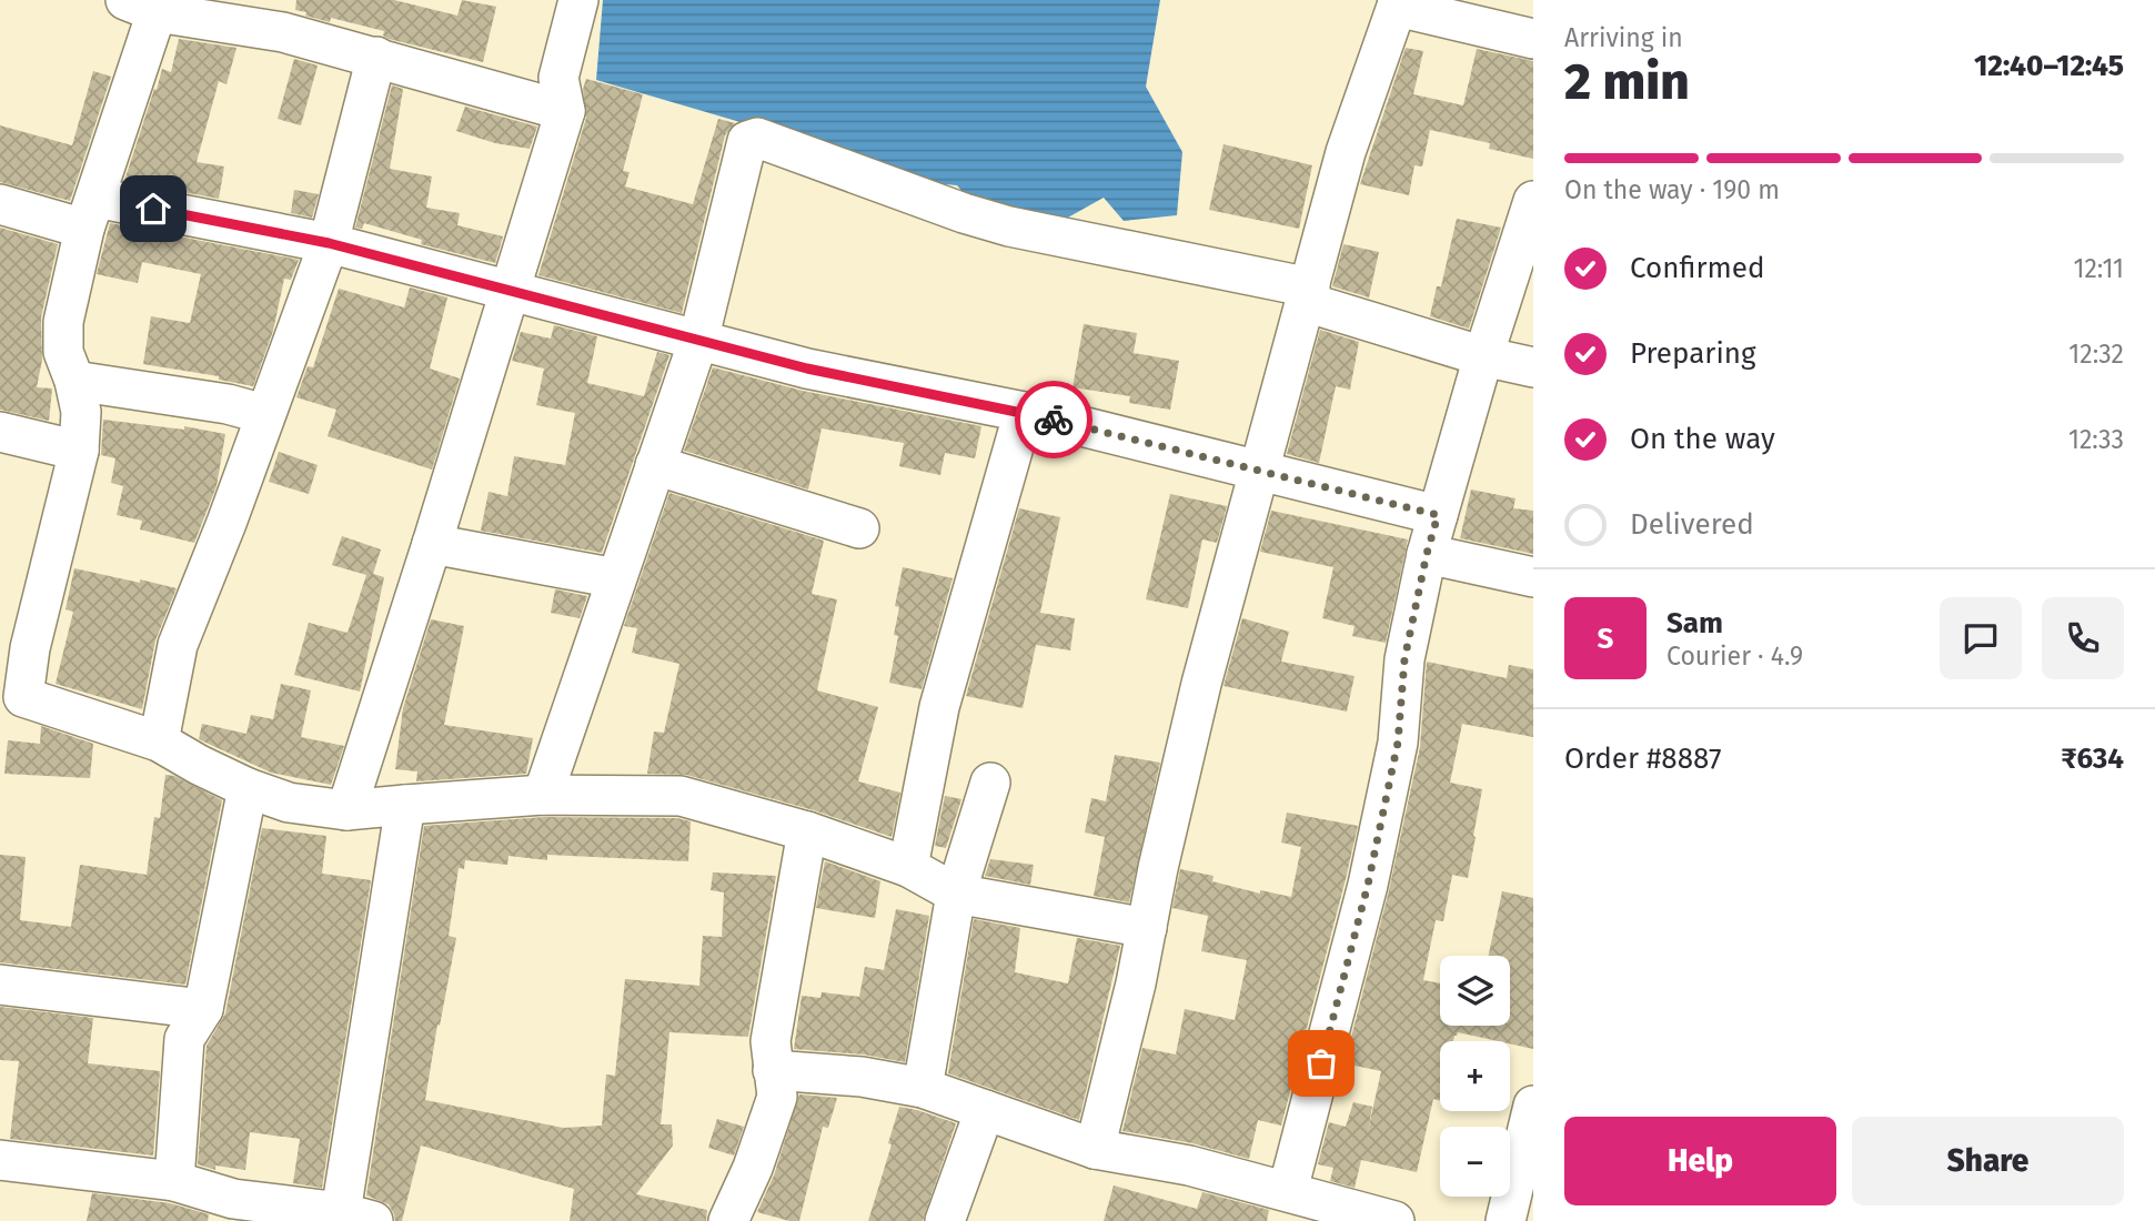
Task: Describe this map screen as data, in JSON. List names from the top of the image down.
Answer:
{
  "page": {
    "heading": ["2 min", "Arriving in", "12:40–12:45"],
    "panel": [
      "Sam",
      "Courier · 4.9",
      "Order #8887",
      "₹634"
    ],
    "bar": "On the way · 190 m",
    "list": [
      ["Confirmed", "12:11"],
      ["Preparing", "12:32"],
      ["On the way", "12:33"],
      "Delivered"
    ],
    "round": "S",
    "map_buttons": ["+", "−"],
    "buttons": ["Help", "Share"]
  }
}
